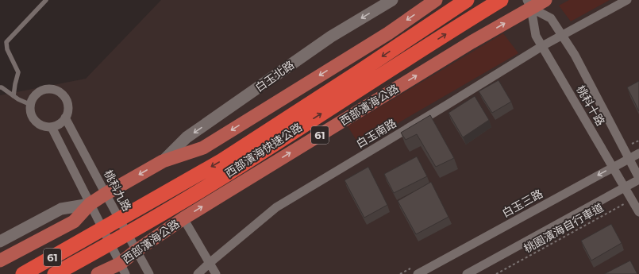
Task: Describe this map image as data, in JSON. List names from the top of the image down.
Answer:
{
  "streets": {
    "highway": ["61", "西部濱海快速公路"],
    "main road": ["西部濱海公路"],
    "street": [
      "白玉北路",
      "桃科十路",
      "白玉南路",
      "桃科九路",
      "白玉三路"
    ],
    "path": ["桃園濱海自行車道"]
  },
  "crossings": [
    ["白玉北路", "61"],
    ["西部濱海公路", "桃科十路"],
    ["西部濱海公路", "桃科九路"],
    ["桃科十路", "白玉南路"],
    ["桃科十路", "白玉三路"],
    ["桃科十路", "桃園濱海自行車道"],
    ["61", "桃科九路"]
  ],
  "one_way": ["白玉北路"]
}
